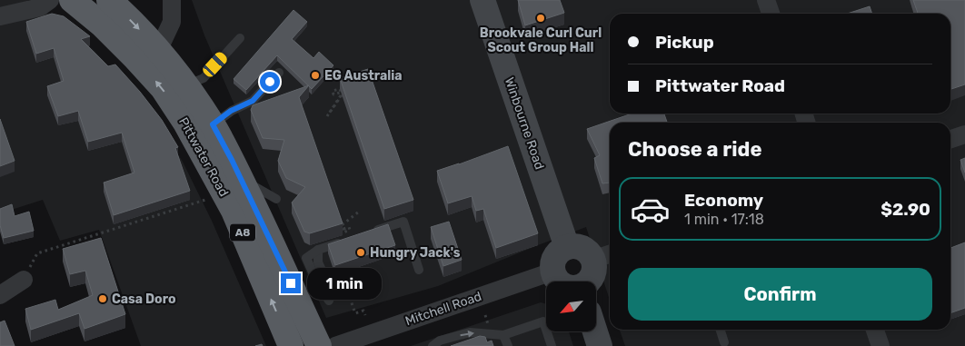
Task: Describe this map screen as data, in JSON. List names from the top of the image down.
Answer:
{
  "streets": {
    "highway": ["Pittwater Road", "A8"],
    "main road": ["Winbourne Road"],
    "street": ["Mitchell Road"]
  },
  "places": [
    "Brookvale Curl Curl Scout Group Hall",
    "EG Australia",
    "Hungry Jack's",
    "Casa Doro"
  ],
  "north": "bottom left",
  "page": {
    "banner": ["Pickup", "Pittwater Road"],
    "heading": "Choose a ride",
    "list": [
      {
        "name": "Economy",
        "note": "1 min · 17:18",
        "value": "$2.90"
      }
    ],
    "buttons": "Confirm",
    "bubble": "1 min"
  }
}
